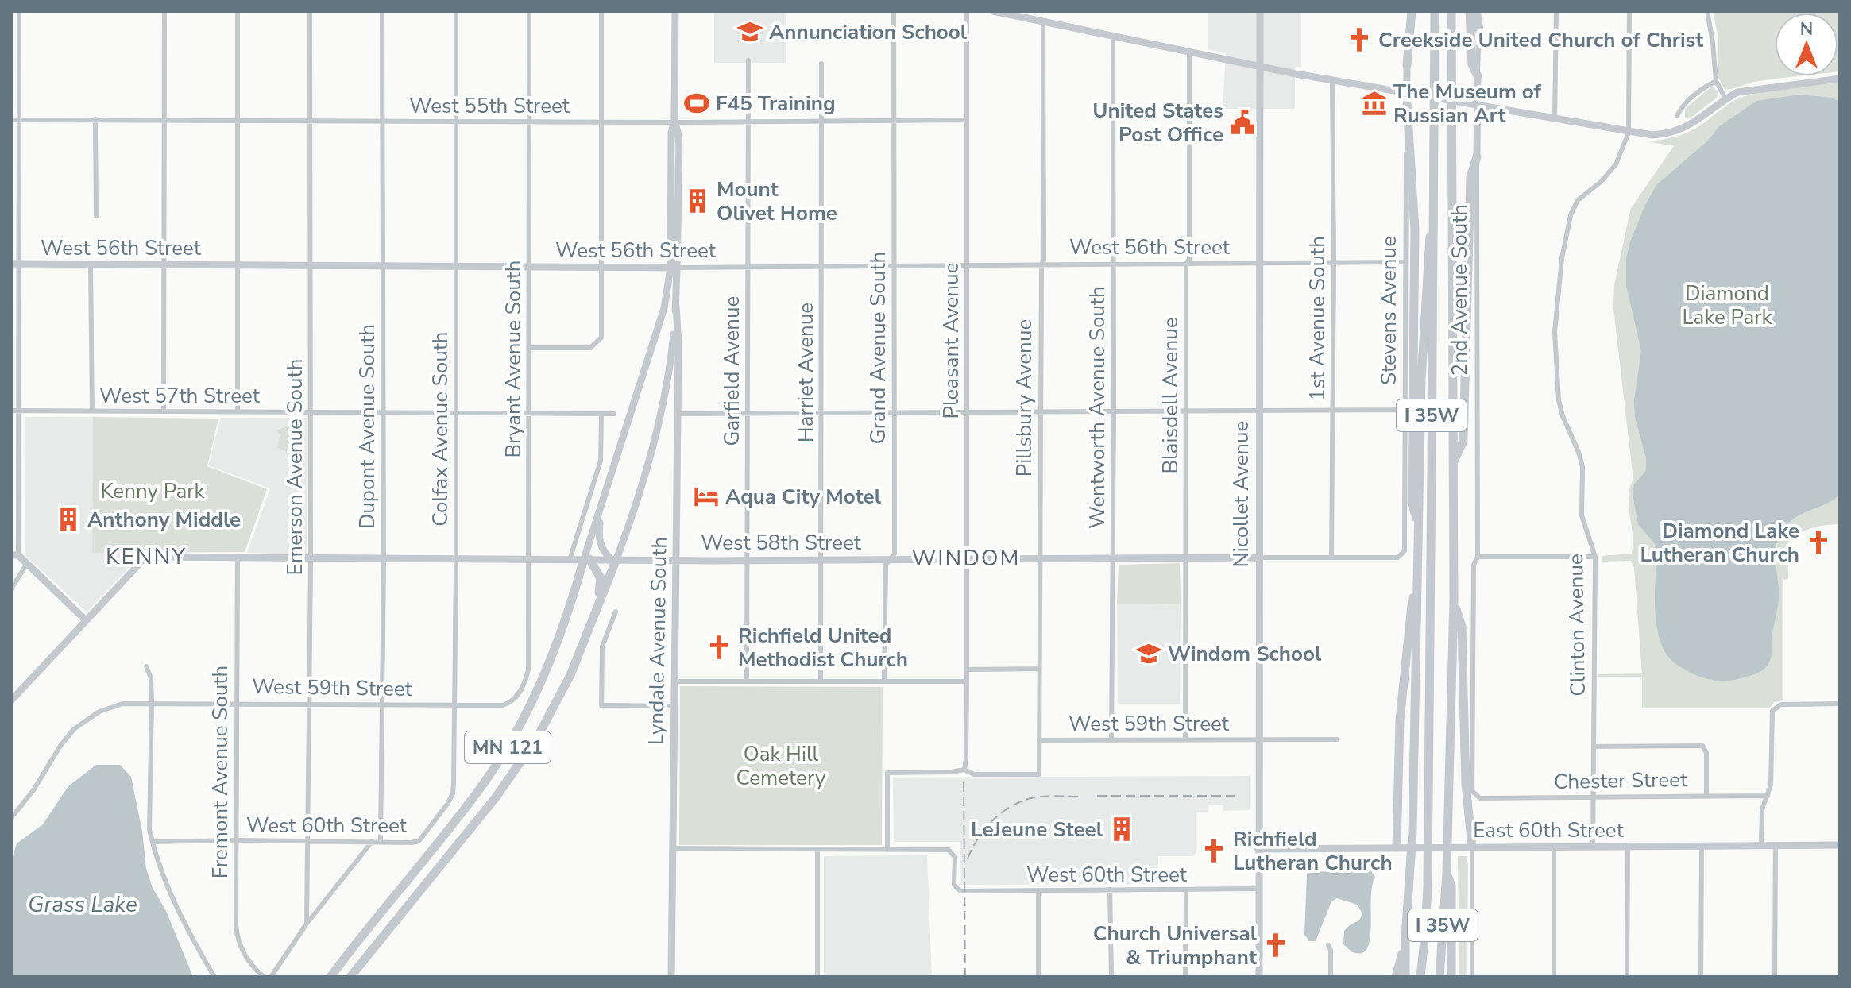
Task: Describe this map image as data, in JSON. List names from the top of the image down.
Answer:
{
  "streets": {
    "highway": ["I 35W", "MN 121"],
    "street": [
      "West 55th Street",
      "West 56th Street",
      "2nd Avenue South",
      "Stevens Avenue",
      "1st Avenue South",
      "Pleasant Avenue",
      "Grand Avenue South",
      "Bryant Avenue South",
      "Garfield Avenue",
      "Harriet Avenue",
      "West 57th Street",
      "Blaisdell Avenue",
      "Pillsbury Avenue",
      "Wentworth Avenue South",
      "Dupont Avenue South",
      "Colfax Avenue South",
      "Emerson Avenue South",
      "Nicollet Avenue",
      "West 58th Street",
      "Clinton Avenue",
      "Lyndale Avenue South",
      "West 59th Street",
      "Fremont Avenue South",
      "Chester Street",
      "West 60th Street",
      "East 60th Street"
    ]
  },
  "crossings": [
    ["West 55th Street", "Pleasant Avenue"],
    ["West 55th Street", "Grand Avenue South"],
    ["West 55th Street", "Bryant Avenue South"],
    ["West 55th Street", "Garfield Avenue"],
    ["West 55th Street", "Harriet Avenue"],
    ["West 55th Street", "Dupont Avenue South"],
    ["West 55th Street", "Colfax Avenue South"],
    ["West 55th Street", "Emerson Avenue South"],
    ["West 56th Street", "Stevens Avenue"],
    ["West 56th Street", "1st Avenue South"],
    ["West 56th Street", "Pleasant Avenue"],
    ["West 56th Street", "Grand Avenue South"],
    ["West 56th Street", "Bryant Avenue South"],
    ["West 56th Street", "Garfield Avenue"],
    ["West 56th Street", "Harriet Avenue"],
    ["West 56th Street", "Blaisdell Avenue"],
    ["West 56th Street", "Pillsbury Avenue"],
    ["West 56th Street", "Wentworth Avenue South"],
    ["West 56th Street", "Dupont Avenue South"],
    ["West 56th Street", "Colfax Avenue South"],
    ["West 56th Street", "Emerson Avenue South"],
    ["West 56th Street", "Nicollet Avenue"],
    ["2nd Avenue South", "Chester Street"],
    ["Stevens Avenue", "1st Avenue South"],
    ["Pleasant Avenue", "West 58th Street"],
    ["Grand Avenue South", "West 58th Street"],
    ["Bryant Avenue South", "West 57th Street"],
    ["Bryant Avenue South", "West 58th Street"],
    ["Bryant Avenue South", "West 59th Street"],
    ["Garfield Avenue", "West 58th Street"],
    ["Harriet Avenue", "West 58th Street"],
    ["West 57th Street", "Dupont Avenue South"],
    ["West 57th Street", "Colfax Avenue South"],
    ["West 57th Street", "Emerson Avenue South"],
    ["Blaisdell Avenue", "West 58th Street"],
    ["Blaisdell Avenue", "West 59th Street"],
    ["Pillsbury Avenue", "West 58th Street"],
    ["Pillsbury Avenue", "West 59th Street"],
    ["Wentworth Avenue South", "West 58th Street"],
    ["Wentworth Avenue South", "West 59th Street"],
    ["Dupont Avenue South", "West 58th Street"],
    ["Dupont Avenue South", "West 59th Street"],
    ["Dupont Avenue South", "West 60th Street"],
    ["Colfax Avenue South", "West 58th Street"],
    ["Colfax Avenue South", "West 59th Street"],
    ["Colfax Avenue South", "West 60th Street"],
    ["Emerson Avenue South", "West 58th Street"],
    ["Emerson Avenue South", "West 59th Street"],
    ["Emerson Avenue South", "West 60th Street"],
    ["Nicollet Avenue", "West 58th Street"],
    ["Nicollet Avenue", "West 59th Street"],
    ["Nicollet Avenue", "West 60th Street"],
    ["Nicollet Avenue", "East 60th Street"],
    ["West 58th Street", "Lyndale Avenue South"],
    ["West 58th Street", "MN 121"],
    ["West 58th Street", "Fremont Avenue South"],
    ["Clinton Avenue", "Chester Street"],
    ["Clinton Avenue", "East 60th Street"],
    ["West 59th Street", "Fremont Avenue South"],
    ["Fremont Avenue South", "West 60th Street"]
  ],
  "districts": ["KENNY", "WINDOM"],
  "water": ["Grass Lake"],
  "parks": ["Diamond Lake Park", "Kenny Park", "Oak Hill Cemetery"],
  "places": {
    "school or university": ["Annunciation School", "Windom School"],
    "church": [
      "Creekside United Church of Christ",
      "Diamond Lake Lutheran Church",
      "Richfield United Methodist Church",
      "Richfield Lutheran Church",
      "Church Universal & Triumphant"
    ],
    "sports": ["F45 Training"],
    "museum": ["The Museum of Russian Art"],
    "public building": ["United States Post Office"],
    "building": ["Mount Olivet Home", "Anthony Middle", "LeJeune Steel"],
    "hotel": ["Aqua City Motel"]
  },
  "north": "top"
}
